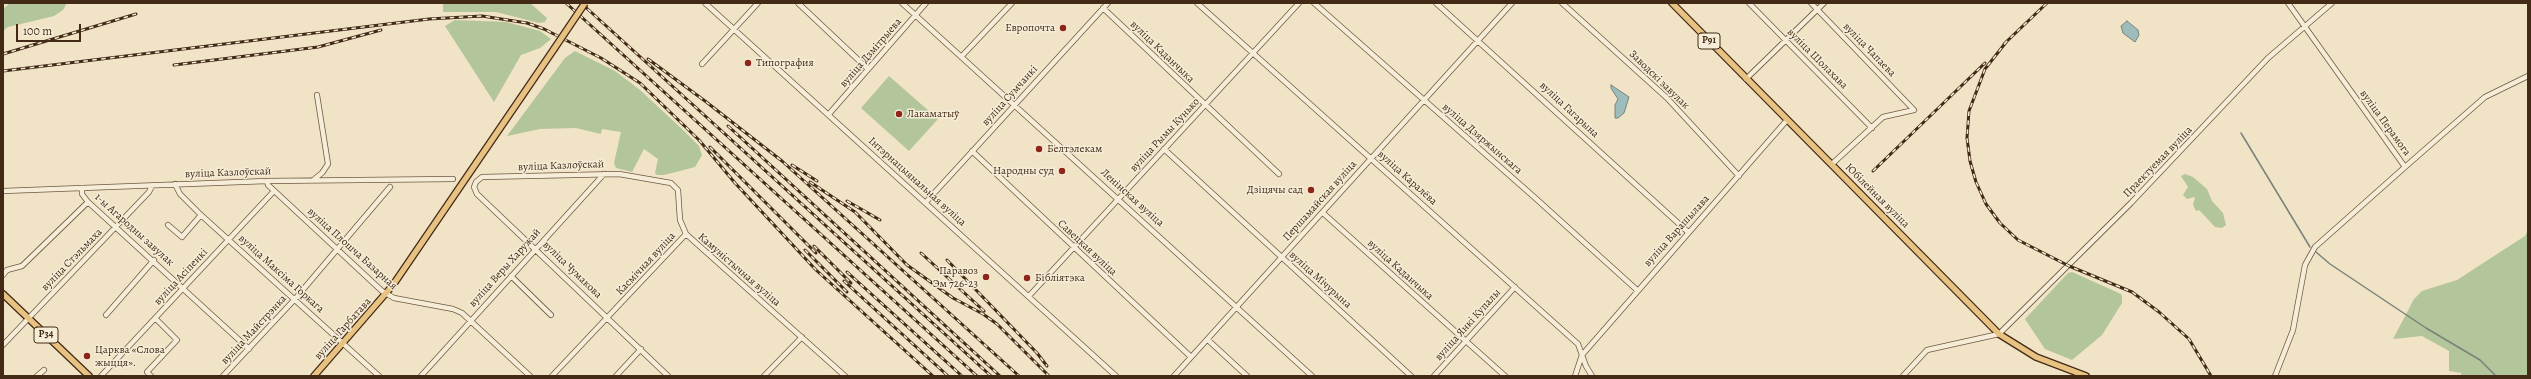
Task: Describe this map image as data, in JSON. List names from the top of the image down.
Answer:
{
  "streets": {
    "main road": [
      "Р91",
      "Юбілейная вуліца",
      "вуліца Гарбатава",
      "Р34"
    ],
    "street": [
      "вуліца Чапаева",
      "вуліца Каданчыка",
      "вуліца Дзмітрыева",
      "вуліца Шолахава",
      "Заводскі завулак",
      "вуліца Сумчанкі",
      "вуліца Гагарына",
      "вуліца Перамога",
      "вуліца Рымы Кунько",
      "вуліца Дзяржынскага",
      "Праектуемая вуліца",
      "вуліца Казлоўскай",
      "вуліца Каралёва",
      "Інтэрнацыянальная вуліца",
      "Ленінская вуліца",
      "Першамайская вуліца",
      "1-ы Агародны завулак",
      "вуліца Варашылава",
      "Савецкая вуліца",
      "вуліца Плошча Базарная",
      "вуліца Стэльмаха",
      "Касмічная вуліца",
      "вуліца Веры Харужай",
      "вуліца Чумакова",
      "Камуністычная вуліца",
      "вуліца Максіма Горкага",
      "вуліца Асіпенкі",
      "вуліца Мічурына",
      "вуліца Янкі Купалы",
      "вуліца Майстрэнка"
    ]
  },
  "crossings": [
    ["вуліца Чапаева", "вуліца Шолахава"],
    ["вуліца Каданчыка", "вуліца Сумчанкі"],
    ["вуліца Каданчыка", "вуліца Рымы Кунько"],
    ["вуліца Каданчыка", "Першамайская вуліца"],
    ["вуліца Каданчыка", "вуліца Янкі Купалы"],
    ["вуліца Дзмітрыева", "Інтэрнацыянальная вуліца"],
    ["вуліца Дзмітрыева", "Ленінская вуліца"],
    ["Заводскі завулак", "вуліца Варашылава"],
    ["вуліца Сумчанкі", "Інтэрнацыянальная вуліца"],
    ["вуліца Сумчанкі", "Ленінская вуліца"],
    ["вуліца Сумчанкі", "Савецкая вуліца"],
    ["вуліца Гагарына", "Першамайская вуліца"],
    ["вуліца Гагарына", "вуліца Варашылава"],
    ["вуліца Перамога", "Праектуемая вуліца"],
    ["вуліца Рымы Кунько", "вуліца Каралёва"],
    ["вуліца Рымы Кунько", "Інтэрнацыянальная вуліца"],
    ["вуліца Рымы Кунько", "Ленінская вуліца"],
    ["вуліца Рымы Кунько", "Савецкая вуліца"],
    ["вуліца Рымы Кунько", "вуліца Мічурына"],
    ["вуліца Дзяржынскага", "Першамайская вуліца"],
    ["вуліца Дзяржынскага", "вуліца Варашылава"],
    ["Праектуемая вуліца", "Юбілейная вуліца"],
    ["вуліца Казлоўскай", "1-ы Агародны завулак"],
    ["вуліца Казлоўскай", "вуліца Плошча Базарная"],
    ["вуліца Казлоўскай", "вуліца Стэльмаха"],
    ["вуліца Казлоўскай", "вуліца Веры Харужай"],
    ["вуліца Казлоўскай", "вуліца Чумакова"],
    ["вуліца Казлоўскай", "Камуністычная вуліца"],
    ["вуліца Казлоўскай", "вуліца Максіма Горкага"],
    ["вуліца Каралёва", "Першамайская вуліца"],
    ["вуліца Каралёва", "вуліца Варашылава"],
    ["вуліца Каралёва", "вуліца Янкі Купалы"],
    ["Юбілейная вуліца", "вуліца Варашылава"],
    ["Ленінская вуліца", "Першамайская вуліца"],
    ["Першамайская вуліца", "Савецкая вуліца"],
    ["Першамайская вуліца", "вуліца Мічурына"],
    ["1-ы Агародны завулак", "вуліца Стэльмаха"],
    ["1-ы Агародны завулак", "вуліца Асіпенкі"],
    ["1-ы Агародны завулак", "вуліца Майстрэнка"],
    ["вуліца Плошча Базарная", "вуліца Веры Харужай"],
    ["вуліца Плошча Базарная", "вуліца Асіпенкі"],
    ["вуліца Плошча Базарная", "вуліца Гарбатава"],
    ["вуліца Плошча Базарная", "вуліца Майстрэнка"],
    ["вуліца Стэльмаха", "Р34"],
    ["Касмічная вуліца", "вуліца Чумакова"],
    ["Касмічная вуліца", "Камуністычная вуліца"],
    ["вуліца Веры Харужай", "вуліца Чумакова"],
    ["вуліца Максіма Горкага", "вуліца Асіпенкі"],
    ["вуліца Максіма Горкага", "вуліца Гарбатава"],
    ["вуліца Максіма Горкага", "вуліца Майстрэнка"]
  ],
  "places": [
    "Европочта",
    "Типография",
    "Лакаматыў",
    "Белтэлекам",
    "Народны суд",
    "Дзіцячы сад",
    "Паравоз Эм 726-23",
    "Бібліятэка",
    "Царква «Слова жыцця»."
  ],
  "scale_bar": "100 m"
}
